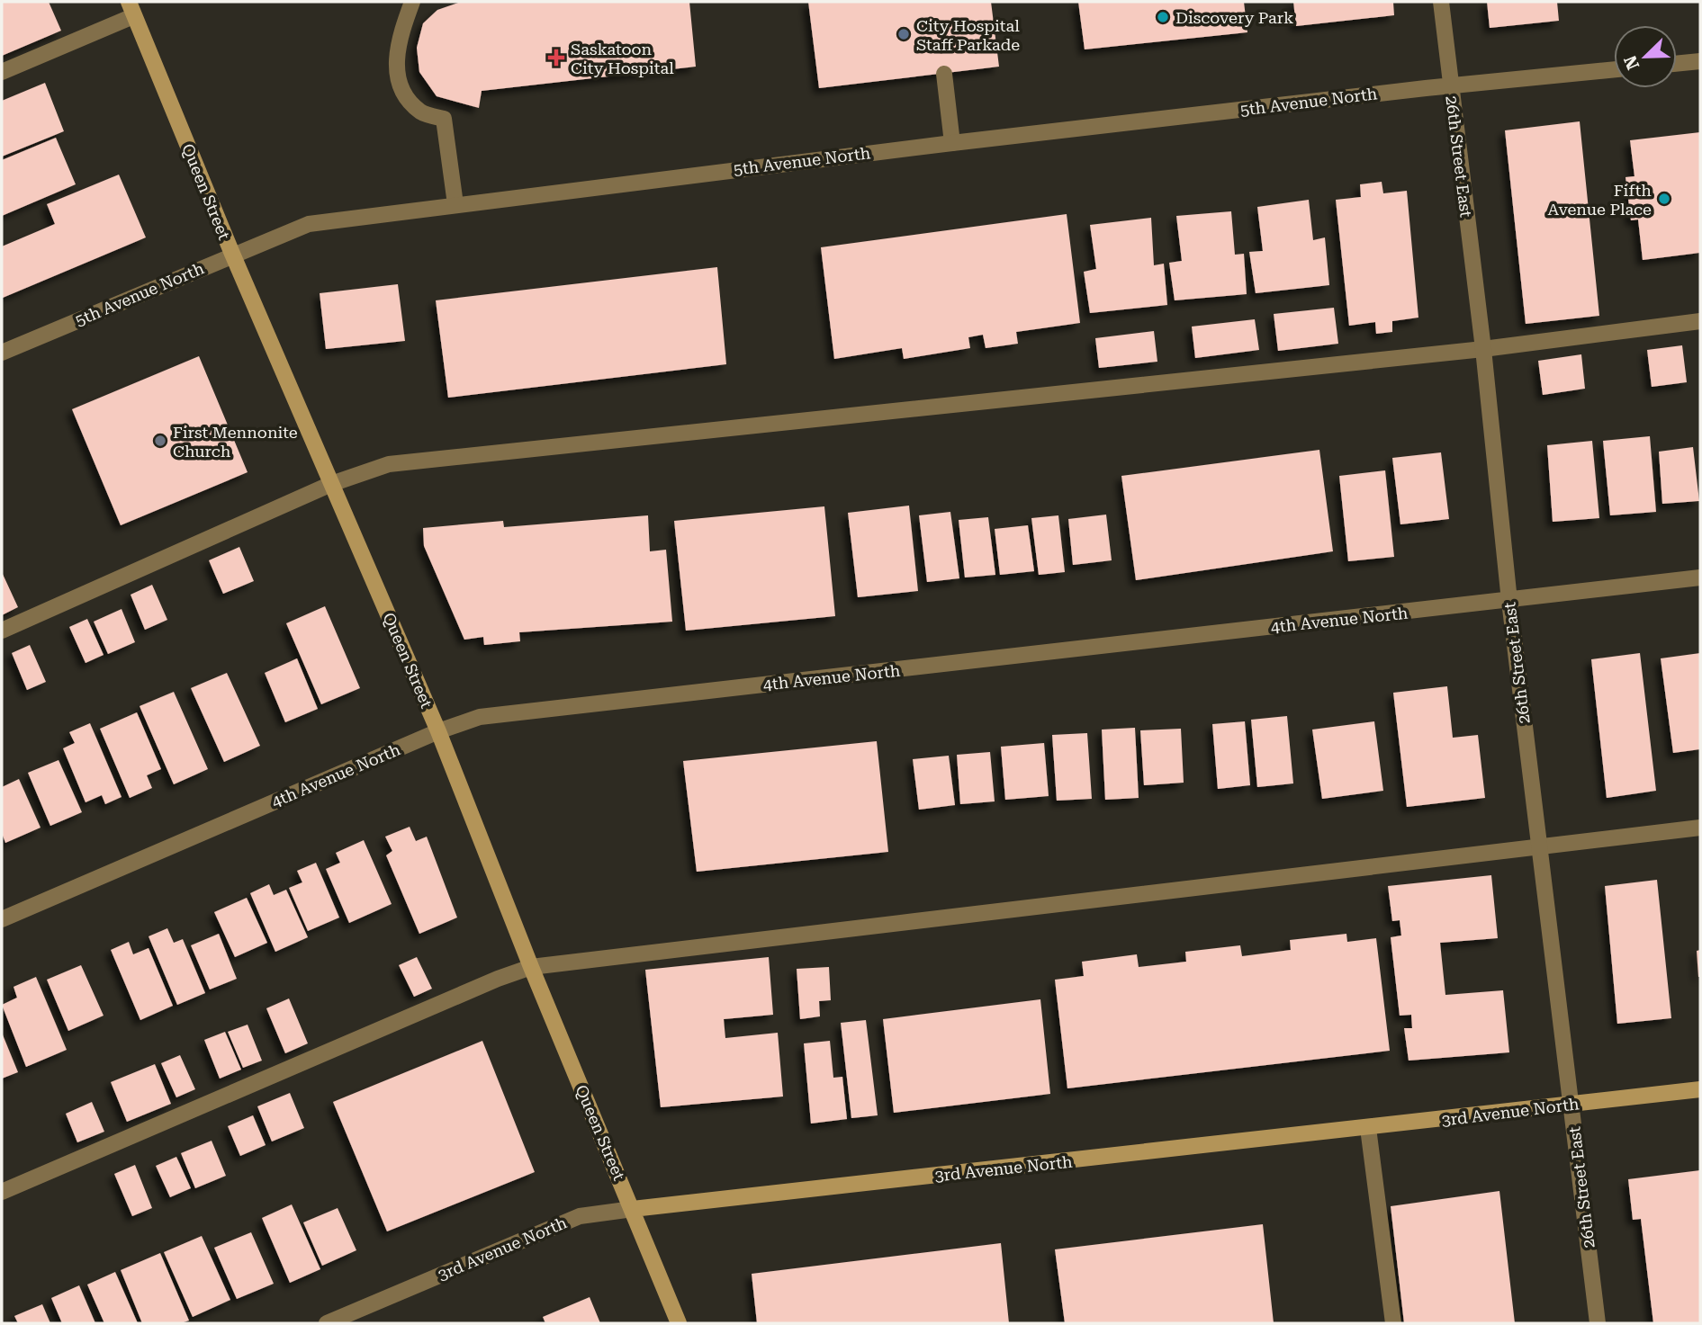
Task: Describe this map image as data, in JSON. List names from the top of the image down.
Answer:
{
  "streets": {
    "street": [
      "5th Avenue North",
      "26th Street East",
      "Queen Street",
      "4th Avenue North",
      "3rd Avenue North"
    ]
  },
  "crossings": [
    ["5th Avenue North", "26th Street East"],
    ["5th Avenue North", "Queen Street"],
    ["26th Street East", "4th Avenue North"],
    ["26th Street East", "3rd Avenue North"],
    ["Queen Street", "4th Avenue North"],
    ["Queen Street", "3rd Avenue North"]
  ],
  "places": {
    "other": [
      "Discovery Park",
      "City Hospital Staff Parkade",
      "Fifth Avenue Place",
      "First Mennonite Church"
    ],
    "health": ["Saskatoon City Hospital"]
  },
  "north": "bottom left"
}
